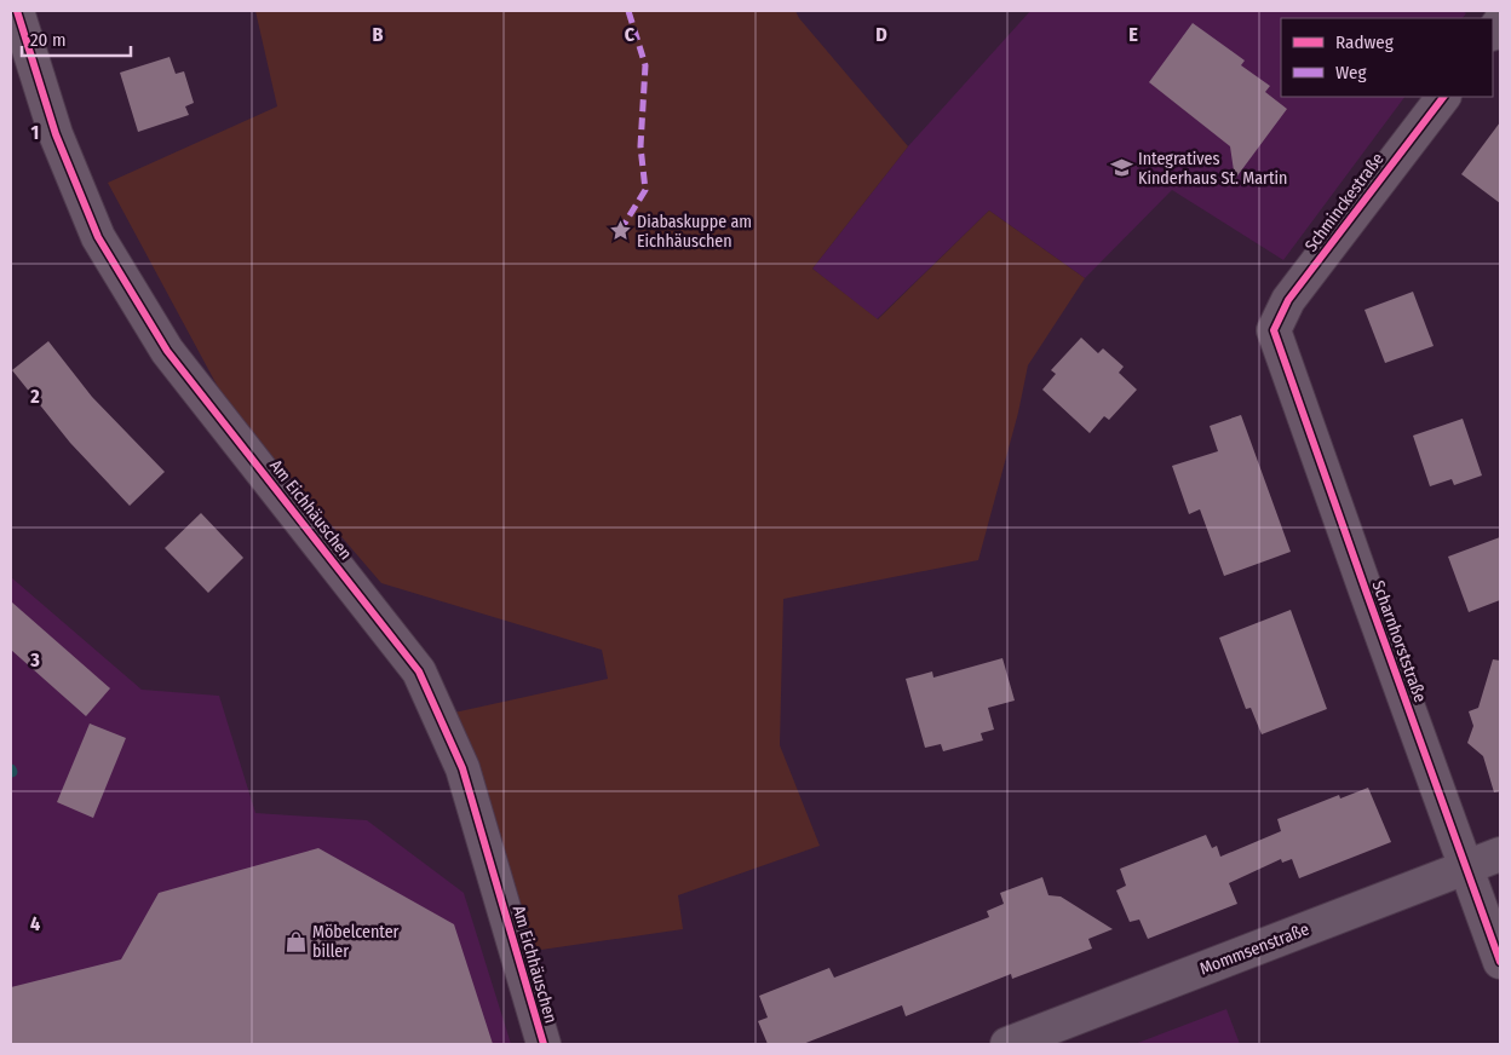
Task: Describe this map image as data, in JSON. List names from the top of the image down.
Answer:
{
  "streets": {
    "street": [
      "Schminckestraße",
      "Am Eichhäuschen",
      "Scharnhorststraße",
      "Mommsenstraße"
    ]
  },
  "crossings": [
    ["Schminckestraße", "Scharnhorststraße"],
    ["Scharnhorststraße", "Mommsenstraße"]
  ],
  "places": {
    "school or university": ["Integratives Kinderhaus St. Martin"],
    "place": ["Diabaskuppe am Eichhäuschen"],
    "shop": ["Möbelcenter biller"]
  },
  "legend": ["Radweg", "Weg"],
  "scale_bar": "20 m",
  "grid": {
    "columns": [
      "B",
      "C",
      "D",
      "E"
    ],
    "rows": [
      "1",
      "2",
      "3",
      "4"
    ]
  }
}
